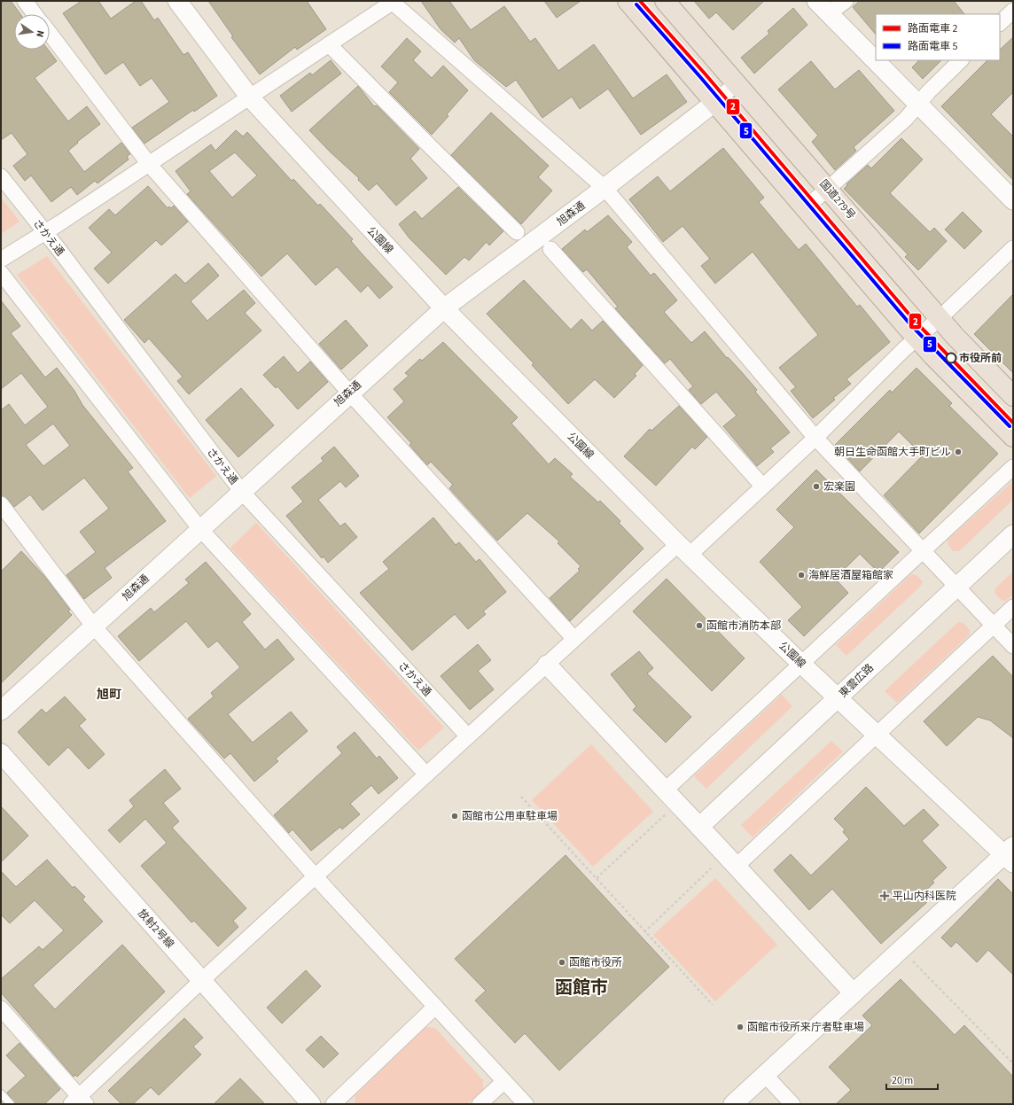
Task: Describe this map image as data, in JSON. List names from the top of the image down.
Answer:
{
  "streets": {
    "highway": ["国道279号"],
    "street": [
      "旭森通",
      "さかえ通",
      "公園線",
      "東雲広路",
      "放射2号線"
    ]
  },
  "crossings": [
    ["旭森通", "さかえ通"],
    ["旭森通", "公園線"],
    ["公園線", "東雲広路"]
  ],
  "districts": ["旭町", "函館市"],
  "places": {
    "other": [
      "市役所前",
      "朝日生命函館大手町ビル",
      "宏楽園",
      "海鮮居酒屋箱館家",
      "函館市消防本部",
      "函館市公用車駐車場",
      "函館市役所",
      "函館市役所来庁者駐車場"
    ],
    "health": ["平山内科医院"]
  },
  "lines": ["tram line 2", "tram line 5"],
  "legend": ["路面電車 2", "路面電車 5"],
  "scale_bar": "20 m",
  "north": "right"
}
